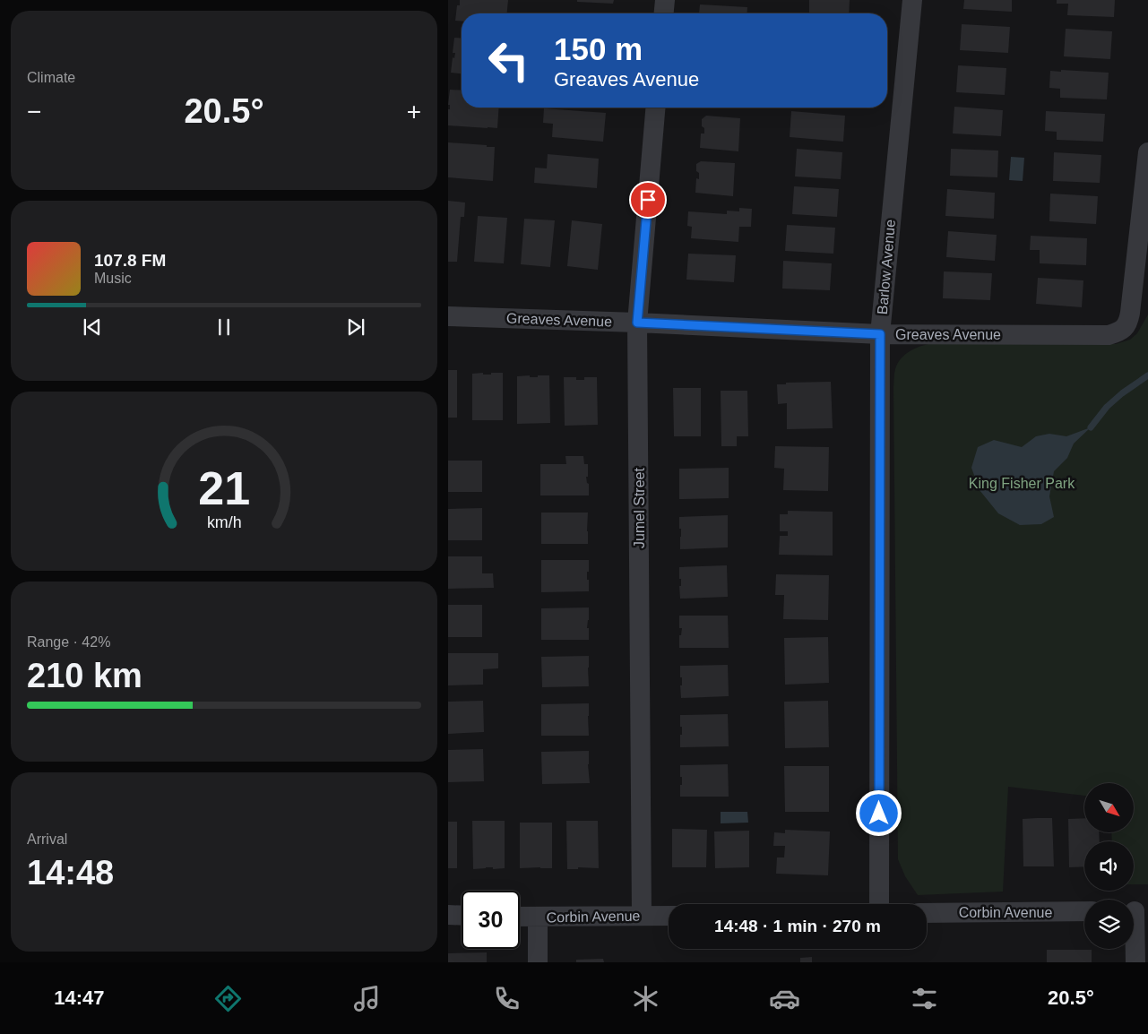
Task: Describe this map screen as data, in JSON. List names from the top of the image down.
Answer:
{
  "streets": {
    "street": [
      "Barlow Avenue",
      "Greaves Avenue",
      "Jumel Street",
      "Corbin Avenue"
    ]
  },
  "crossings": [
    ["Barlow Avenue", "Greaves Avenue"],
    ["Greaves Avenue", "Jumel Street"],
    ["Jumel Street", "Corbin Avenue"]
  ],
  "parks": ["King Fisher Park"],
  "north": "bottom right",
  "page": {
    "tile": [
      "Climate",
      ["Range · 42%", "210 km"],
      ["Arrival", "14:48"]
    ],
    "turn": ["150 m", "Greaves Avenue"],
    "heat": ["−", "20.5°", "+"],
    "song": ["107.8 FM", "Music"],
    "limit": "30",
    "trip": "14:48 · 1 min · 270 m",
    "tabs": ["14:47", "20.5°"],
    "gauge": ["21", "km/h"]
  }
}
